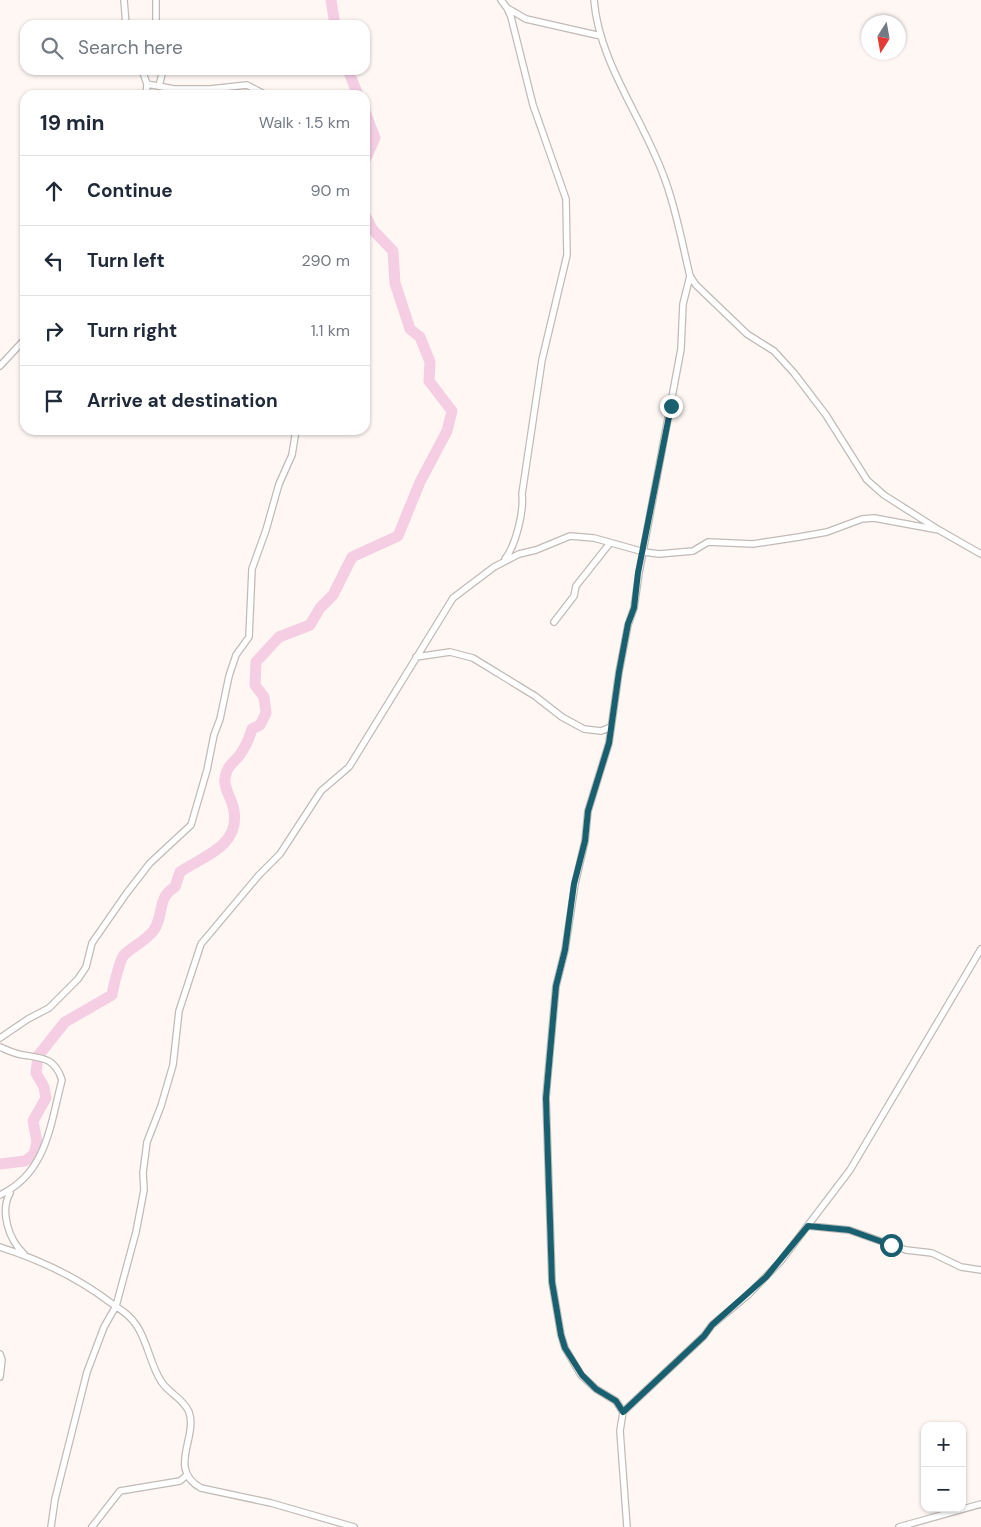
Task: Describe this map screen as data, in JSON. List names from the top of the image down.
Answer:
{
  "north": "bottom",
  "page": {
    "search": "Search here",
    "heading": ["19 min", "Walk · 1.5 km"],
    "list": [
      ["Continue", "90 m"],
      ["Turn left", "290 m"],
      ["Turn right", "1.1 km"],
      "Arrive at destination"
    ],
    "map_buttons": ["+", "−"]
  }
}
